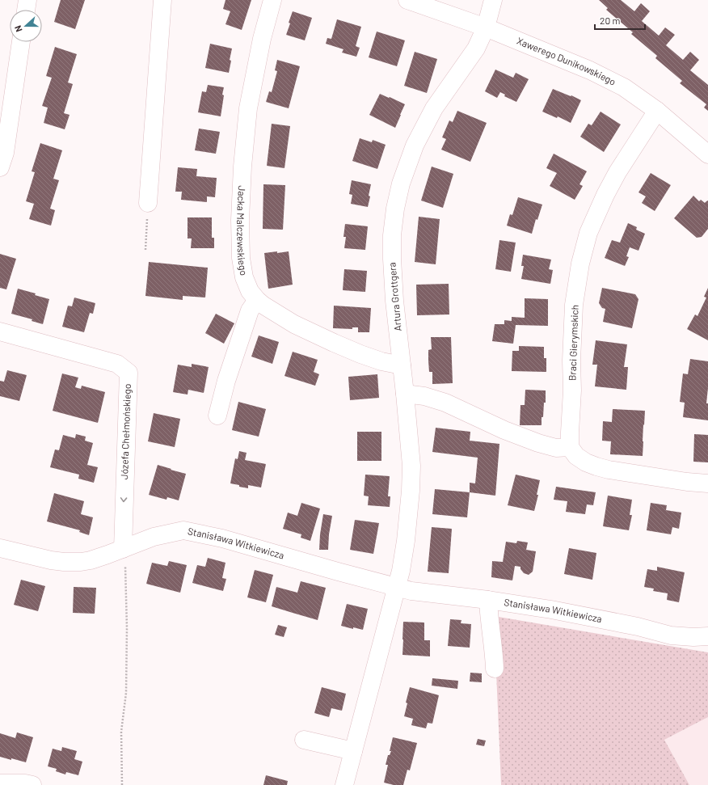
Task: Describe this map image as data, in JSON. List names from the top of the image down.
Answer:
{
  "streets": {
    "street": [
      "Xawerego Dunikowskiego",
      "Jacka Malczewskiego",
      "Artura Grottgera",
      "Braci Gierymskich",
      "Józefa Chełmońskiego",
      "Stanisława Witkiewicza"
    ]
  },
  "crossings": [
    ["Xawerego Dunikowskiego", "Artura Grottgera"],
    ["Xawerego Dunikowskiego", "Braci Gierymskich"],
    ["Jacka Malczewskiego", "Artura Grottgera"],
    ["Artura Grottgera", "Stanisława Witkiewicza"],
    ["Józefa Chełmońskiego", "Stanisława Witkiewicza"]
  ],
  "scale_bar": "20 m",
  "north": "left"
}
